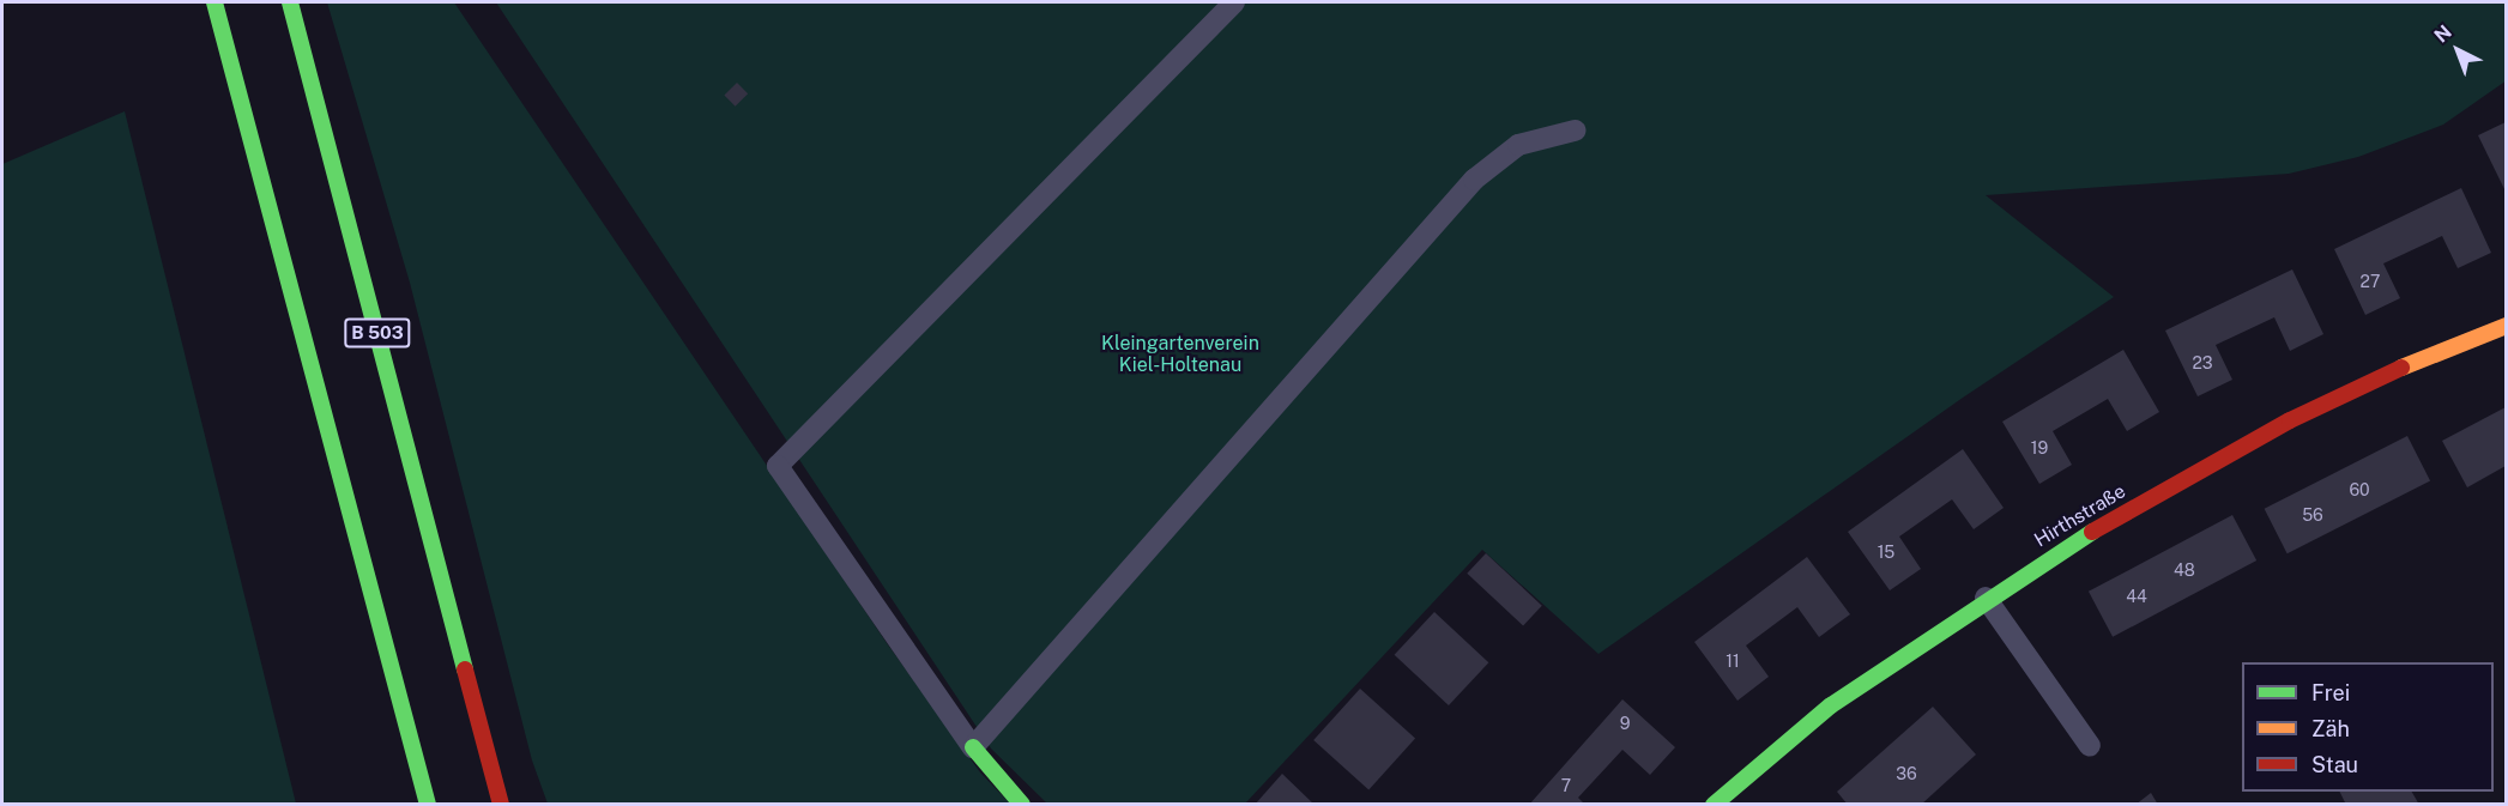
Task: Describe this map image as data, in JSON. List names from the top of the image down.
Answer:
{
  "streets": {
    "main road": ["B 503", "Hirthstraße"]
  },
  "parks": ["Kleingartenverein Kiel-Holtenau"],
  "house_numbers": [
    "27",
    "23",
    "19",
    "60",
    "56",
    "15",
    "48",
    "44",
    "11",
    "9",
    "36",
    "7"
  ],
  "legend": ["Frei", "Zäh", "Stau"],
  "north": "top left"
}
